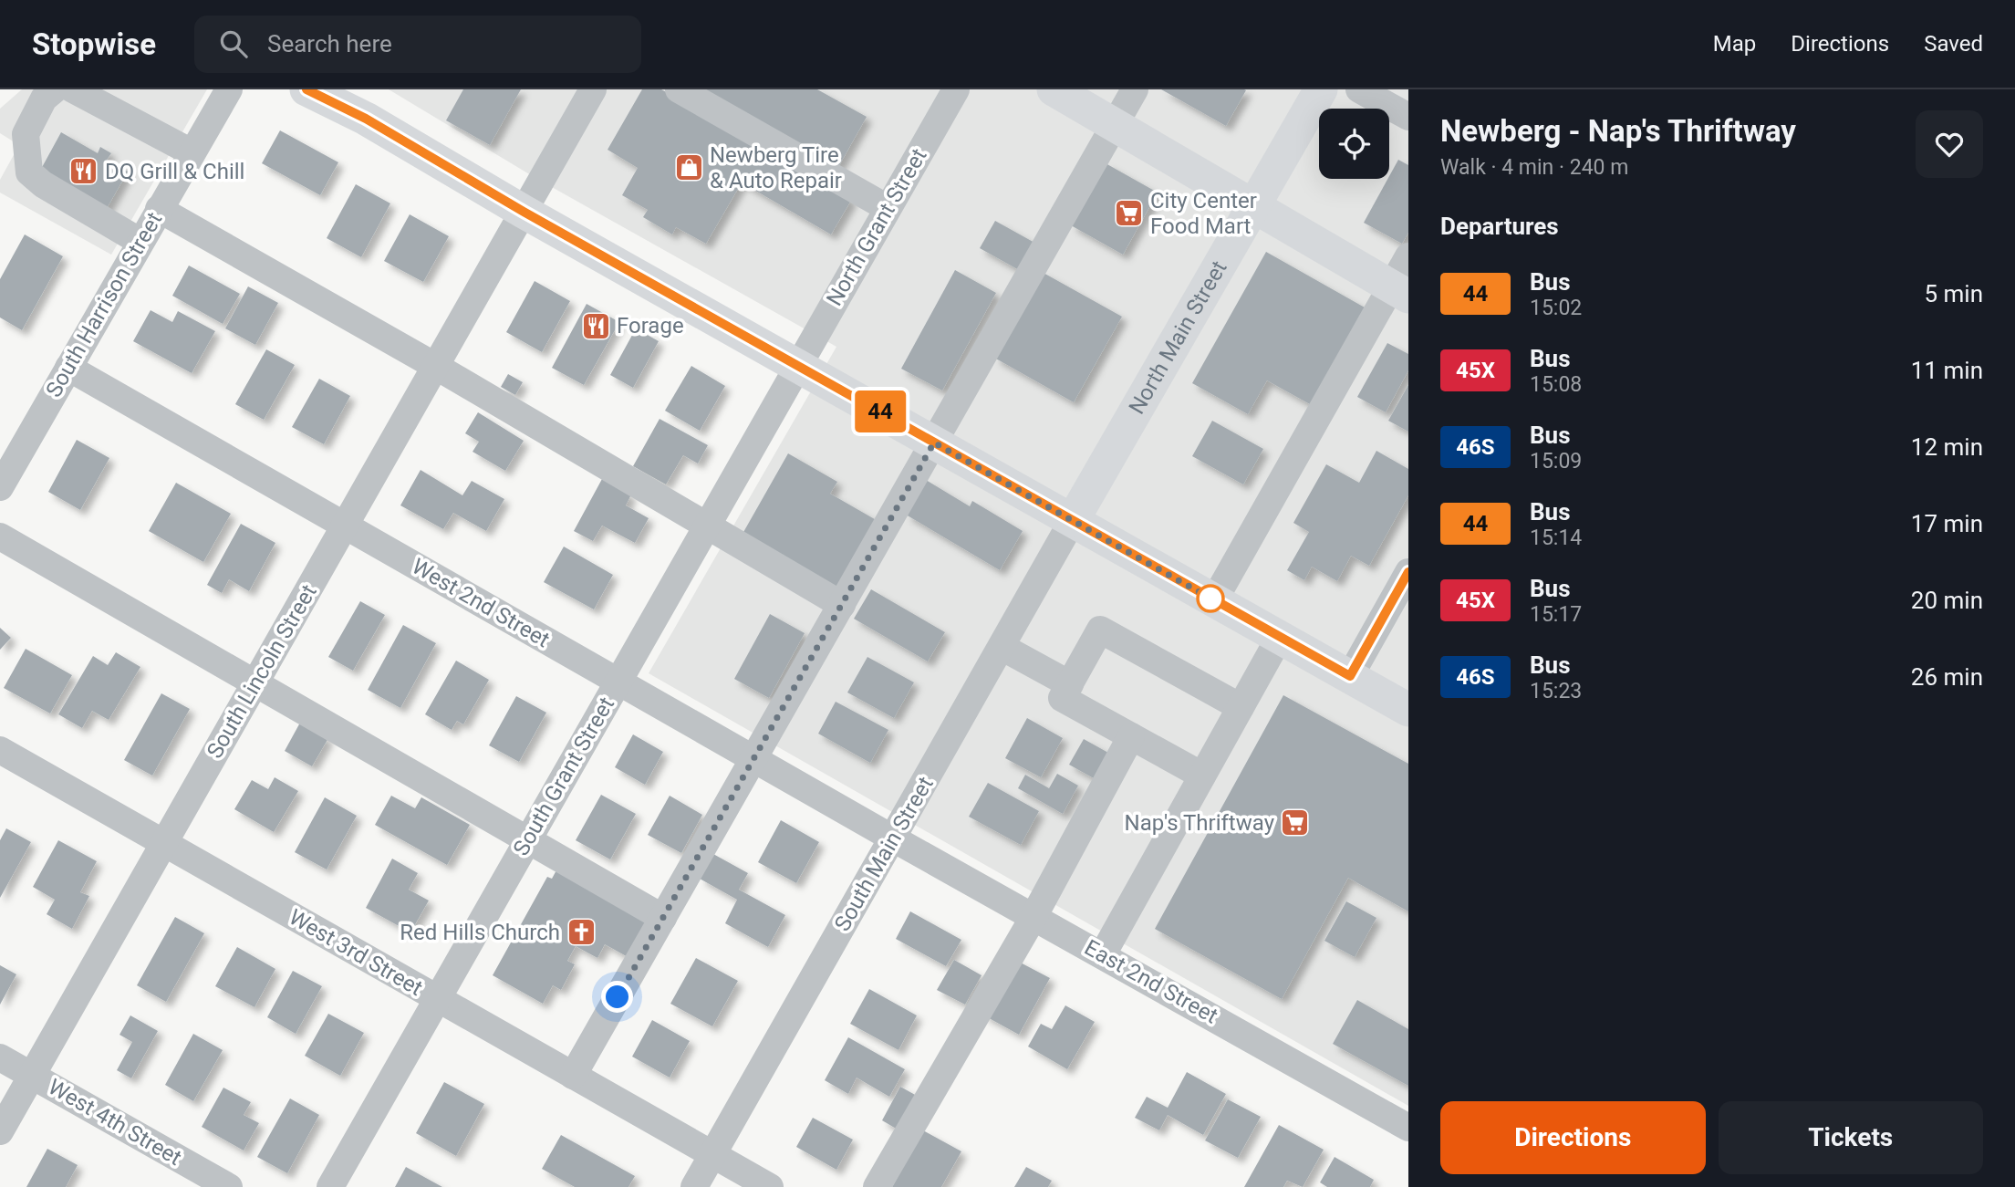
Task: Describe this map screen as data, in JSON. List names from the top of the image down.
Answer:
{
  "streets": {
    "main road": ["North Main Street"],
    "street": [
      "North Grant Street",
      "South Harrison Street",
      "West 2nd Street",
      "South Lincoln Street",
      "South Grant Street",
      "South Main Street",
      "West 3rd Street",
      "East 2nd Street",
      "West 4th Street"
    ]
  },
  "crossings": [
    ["North Grant Street", "South Grant Street"],
    ["South Harrison Street", "West 2nd Street"],
    ["North Main Street", "South Main Street"],
    ["West 2nd Street", "South Lincoln Street"],
    ["West 2nd Street", "South Grant Street"],
    ["West 2nd Street", "South Main Street"],
    ["West 2nd Street", "East 2nd Street"],
    ["South Lincoln Street", "West 3rd Street"],
    ["South Lincoln Street", "West 4th Street"],
    ["South Grant Street", "West 3rd Street"],
    ["South Main Street", "West 3rd Street"],
    ["South Main Street", "East 2nd Street"]
  ],
  "places": {
    "shop": ["Newberg Tire & Auto Repair"],
    "restaurant": ["DQ Grill & Chill", "Forage"],
    "supermarket": ["City Center Food Mart", "Nap's Thriftway"],
    "church": ["Red Hills Church"]
  },
  "lines": ["bus line 44"],
  "page": {
    "header": "Stopwise",
    "search": "Search here",
    "nav": ["Map", "Directions", "Saved"],
    "on_map": "44",
    "heading": [
      ["Newberg - Nap's Thriftway", "Walk · 4 min · 240 m"],
      "Departures"
    ],
    "list": [
      {
        "mark": "44",
        "name": "Bus",
        "note": "15:02",
        "value": "5 min"
      },
      {
        "mark": "45X",
        "name": "Bus",
        "note": "15:08",
        "value": "11 min"
      },
      {
        "mark": "46S",
        "name": "Bus",
        "note": "15:09",
        "value": "12 min"
      },
      {
        "mark": "44",
        "name": "Bus",
        "note": "15:14",
        "value": "17 min"
      },
      {
        "mark": "45X",
        "name": "Bus",
        "note": "15:17",
        "value": "20 min"
      },
      {
        "mark": "46S",
        "name": "Bus",
        "note": "15:23",
        "value": "26 min"
      }
    ],
    "buttons": ["Directions", "Tickets"]
  }
}
